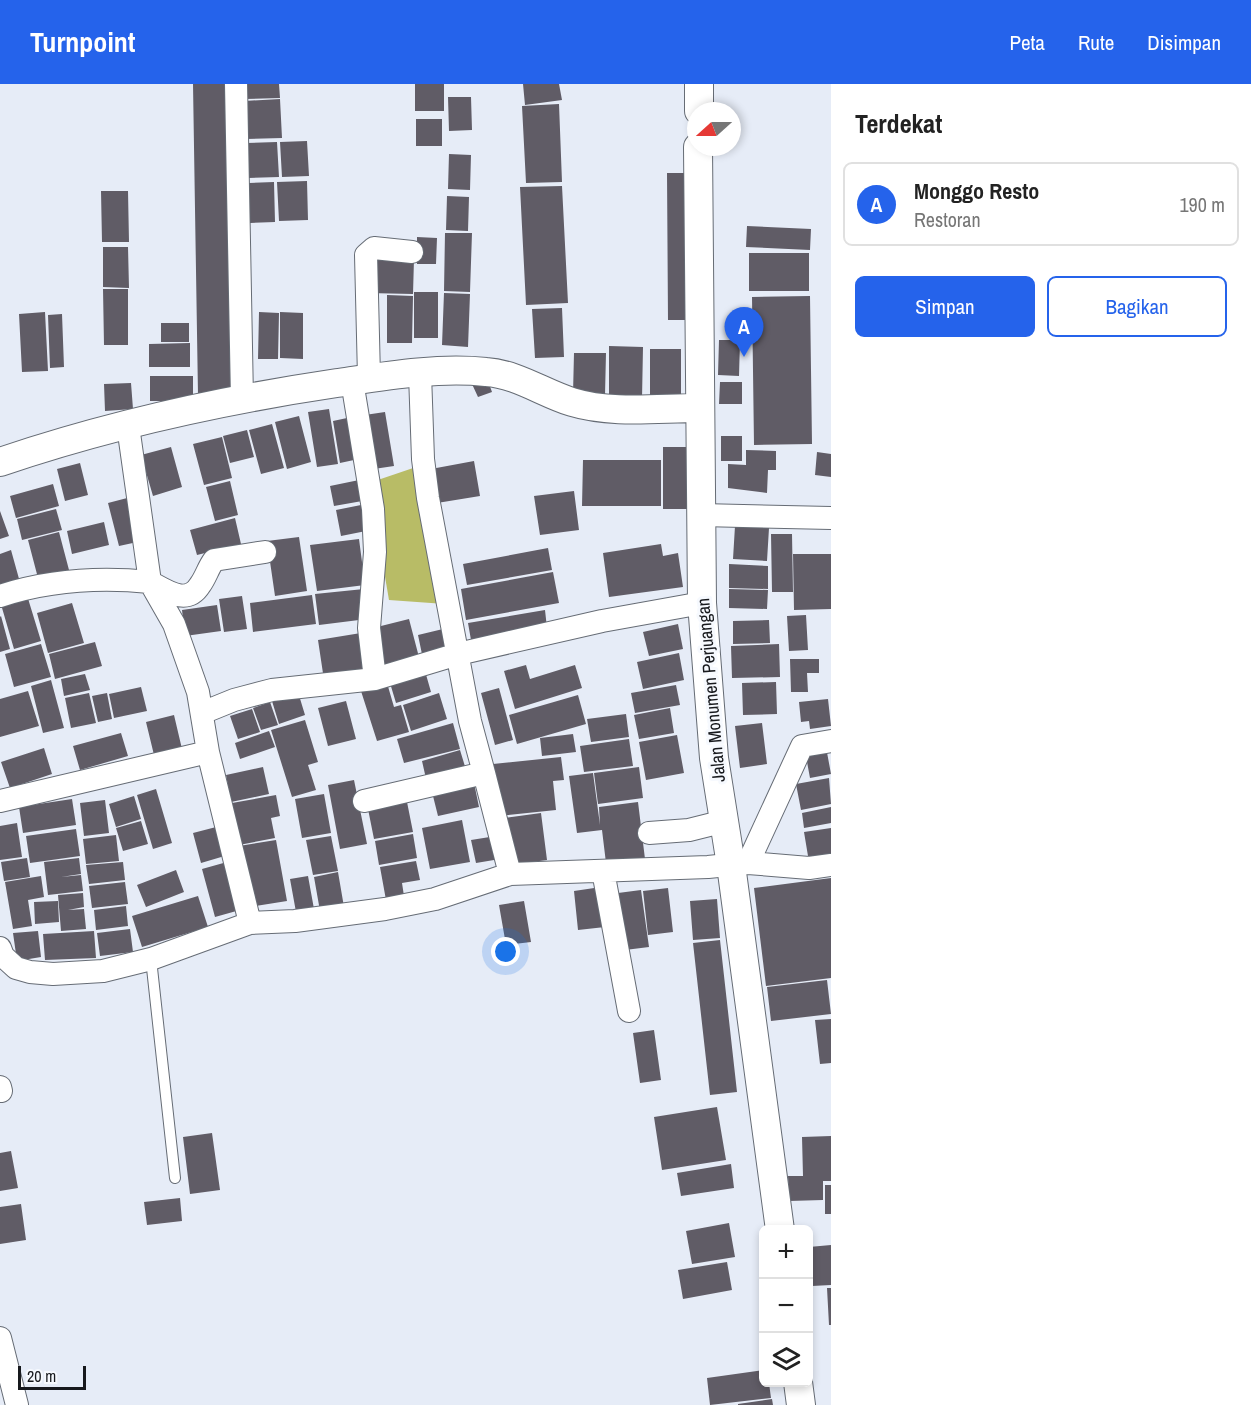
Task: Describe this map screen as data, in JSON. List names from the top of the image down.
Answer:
{
  "streets": {
    "street": ["Jalan Monumen Perjuangan"]
  },
  "scale_bar": "20 m",
  "north": "left",
  "page": {
    "header": "Turnpoint",
    "nav": ["Peta", "Rute", "Disimpan"],
    "heading": "Terdekat",
    "list": [
      {
        "mark": "A",
        "name": "Monggo Resto",
        "note": "Restoran",
        "value": "190 m"
      }
    ],
    "buttons": ["Simpan", "Bagikan"],
    "pins": "A",
    "map_buttons": ["+", "−"],
    "scale": "20 m"
  }
}
